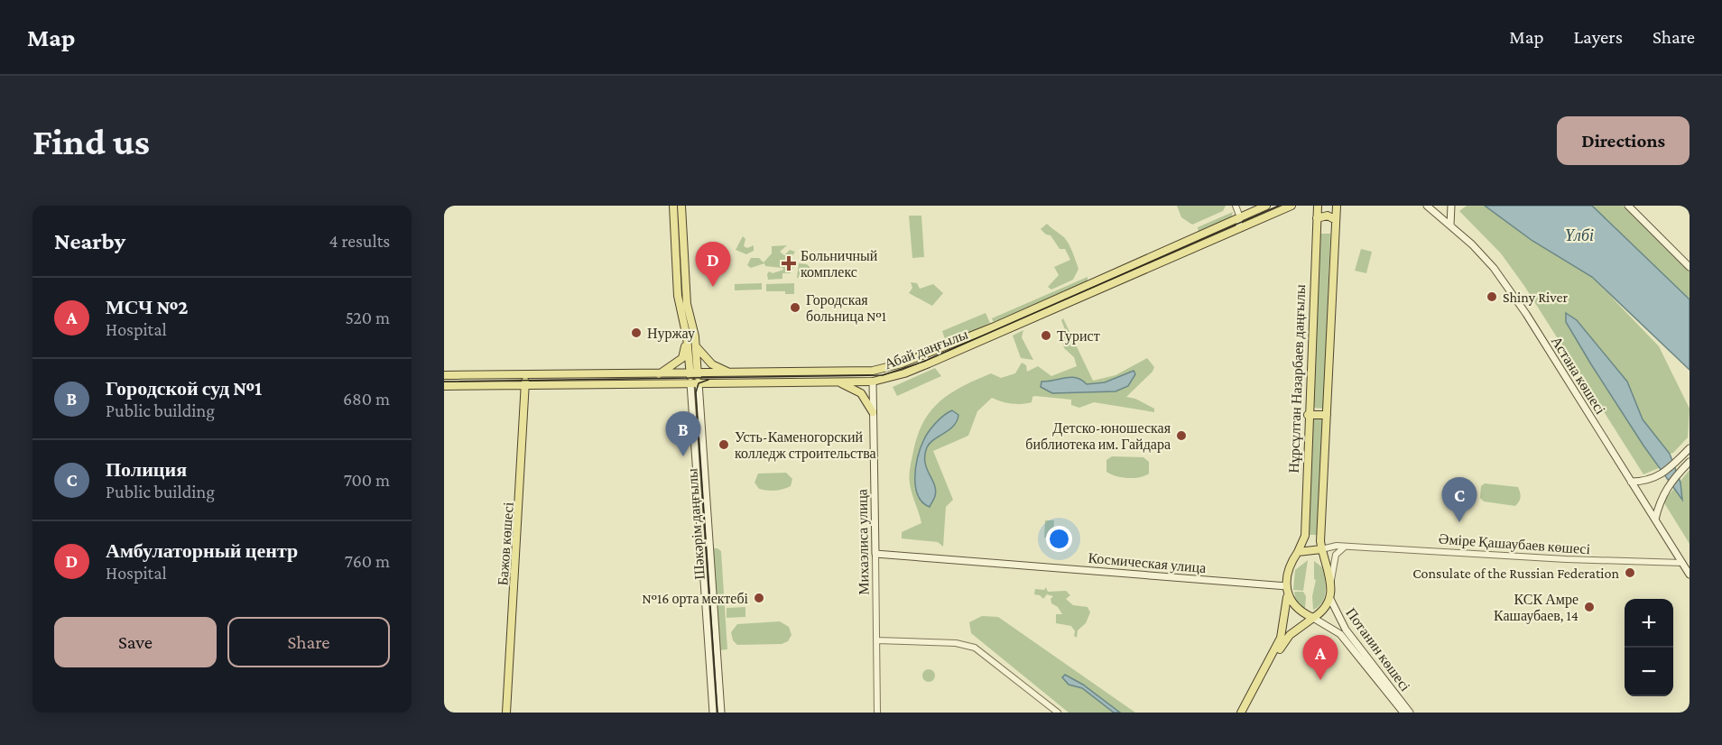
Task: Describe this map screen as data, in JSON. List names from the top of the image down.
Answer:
{
  "streets": {
    "main road": [
      "Абай даңғылы",
      "Астана көшесі",
      "Нұрсұлтан Назарбаев даңғылы",
      "Шәкәрім даңғылы",
      "Михаэлиса улица",
      "Бажов көшесі",
      "Космическая улица",
      "Потанин көшесі"
    ],
    "street": ["Әміре Қашаубаев көшесі"]
  },
  "crossings": [
    ["Абай даңғылы", "Шәкәрім даңғылы"],
    ["Абай даңғылы", "Михаэлиса улица"],
    ["Абай даңғылы", "Бажов көшесі"],
    ["Астана көшесі", "Әміре Қашаубаев көшесі"],
    ["Нұрсұлтан Назарбаев даңғылы", "Әміре Қашаубаев көшесі"],
    ["Нұрсұлтан Назарбаев даңғылы", "Космическая улица"],
    ["Нұрсұлтан Назарбаев даңғылы", "Потанин көшесі"],
    ["Михаэлиса улица", "Космическая улица"],
    ["Әміре Қашаубаев көшесі", "Космическая улица"],
    ["Әміре Қашаубаев көшесі", "Потанин көшесі"],
    ["Космическая улица", "Потанин көшесі"]
  ],
  "water": ["Үлбі"],
  "places": {
    "health": ["Больничный комплекс"],
    "other": [
      "Shiny River",
      "Городская больница №1",
      "Нуржау",
      "Турист",
      "Детско-юношеская библиотека им. Гайдара",
      "Усть-Каменогорский колледж строительства",
      "Consulate of the Russian Federation",
      "№16 орта мектебі",
      "КСК Амре Кашаубаев, 14"
    ]
  },
  "page": {
    "header": "Map",
    "nav": ["Map", "Layers", "Share"],
    "buttons": [
      "Directions",
      ["Save", "Share"]
    ],
    "title": "Find us",
    "heading": ["Nearby", "4 results"],
    "pins": [
      "D",
      "B",
      "C",
      "A"
    ],
    "list": [
      {
        "mark": "A",
        "name": "МСЧ №2",
        "note": "Hospital",
        "value": "520 m"
      },
      {
        "mark": "B",
        "name": "Городской суд №1",
        "note": "Public building",
        "value": "680 m"
      },
      {
        "mark": "C",
        "name": "Полиция",
        "note": "Public building",
        "value": "700 m"
      },
      {
        "mark": "D",
        "name": "Амбулаторный центр",
        "note": "Hospital",
        "value": "760 m"
      }
    ],
    "map_buttons": ["+", "−"]
  }
}
